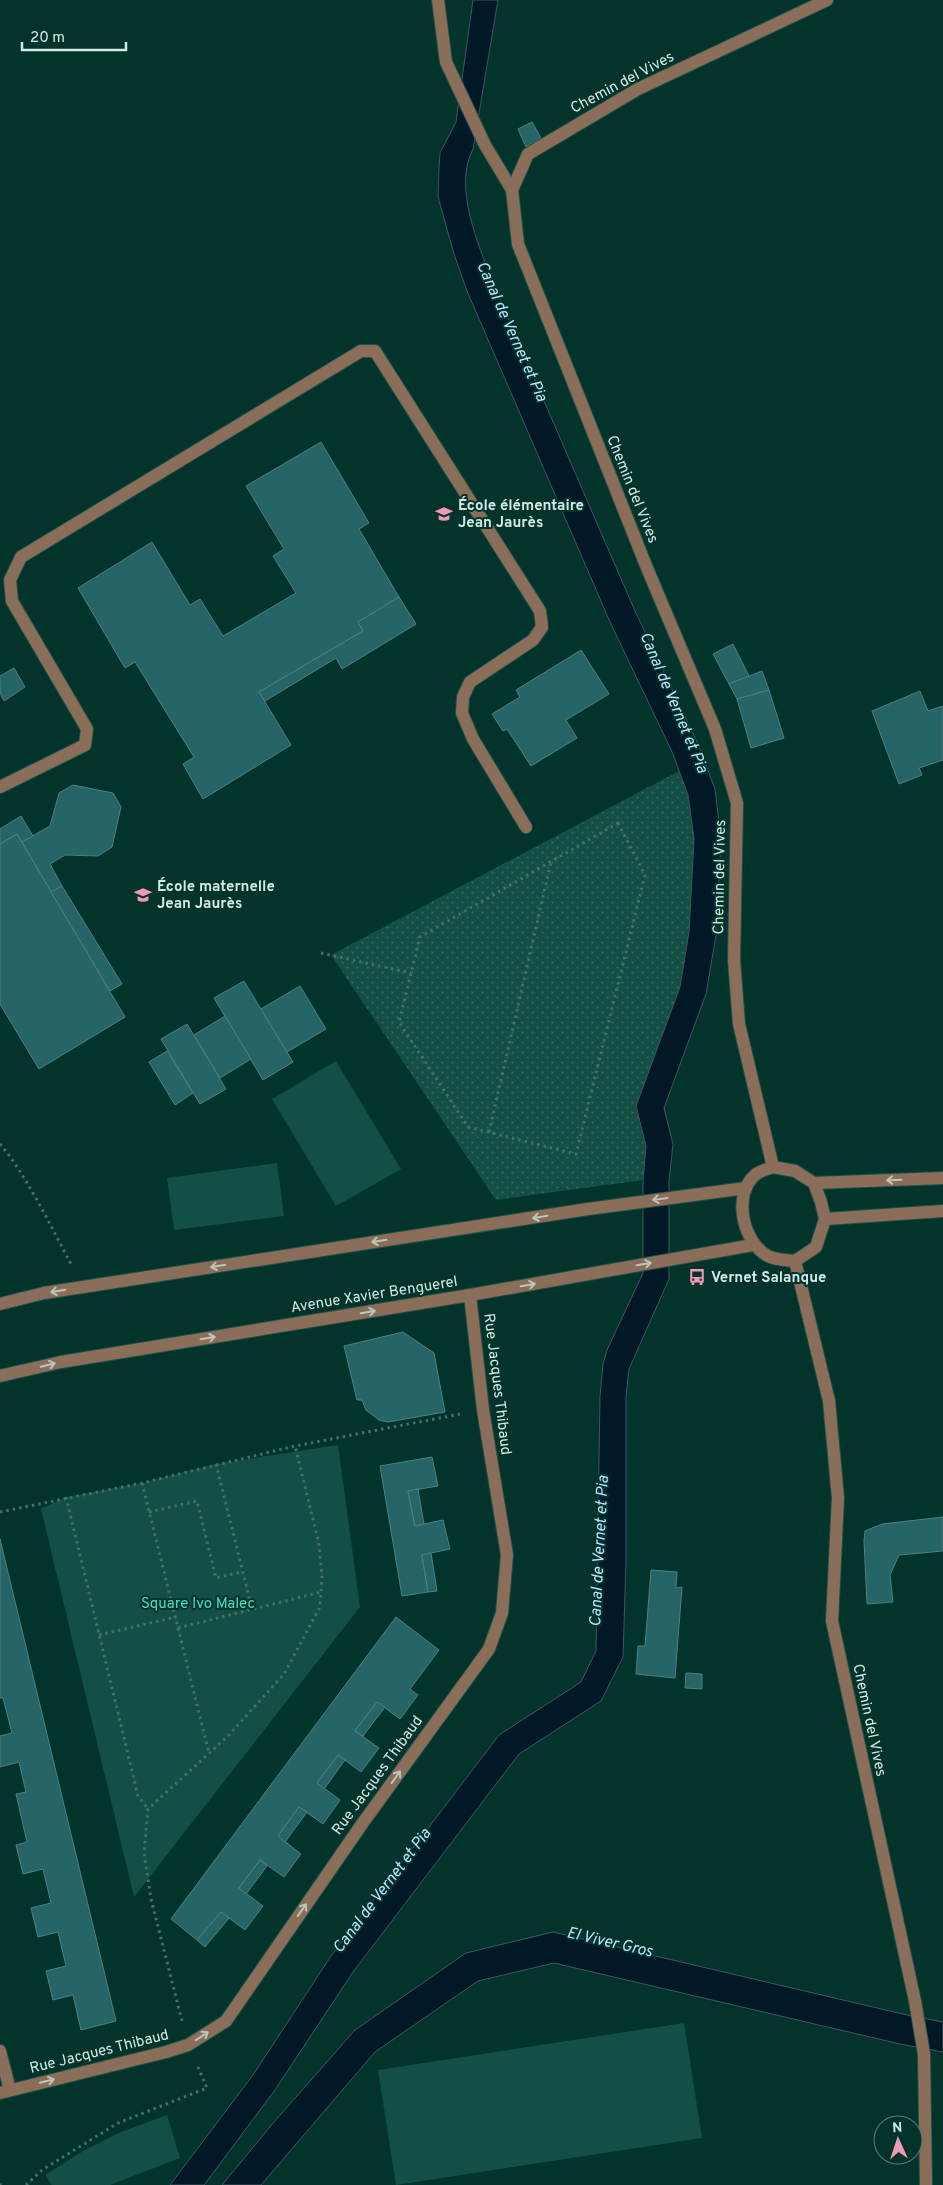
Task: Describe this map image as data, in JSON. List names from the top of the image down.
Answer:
{
  "streets": {
    "street": ["Chemin del Vives", "Avenue Xavier Benguerel", "Rue Jacques Thibaud"]
  },
  "crossings": [
    ["Chemin del Vives", "Avenue Xavier Benguerel"],
    ["Avenue Xavier Benguerel", "Rue Jacques Thibaud"]
  ],
  "one_way": ["Rue Jacques Thibaud"],
  "water": ["Canal de Vernet et Pia", "El Viver Gros"],
  "parks": ["Square Ivo Malec"],
  "places": {
    "school or university": ["École élémentaire Jean Jaurès", "École maternelle Jean Jaurès"],
    "bus stop": ["Vernet Salanque"]
  },
  "scale_bar": "20 m",
  "north": "top"
}
